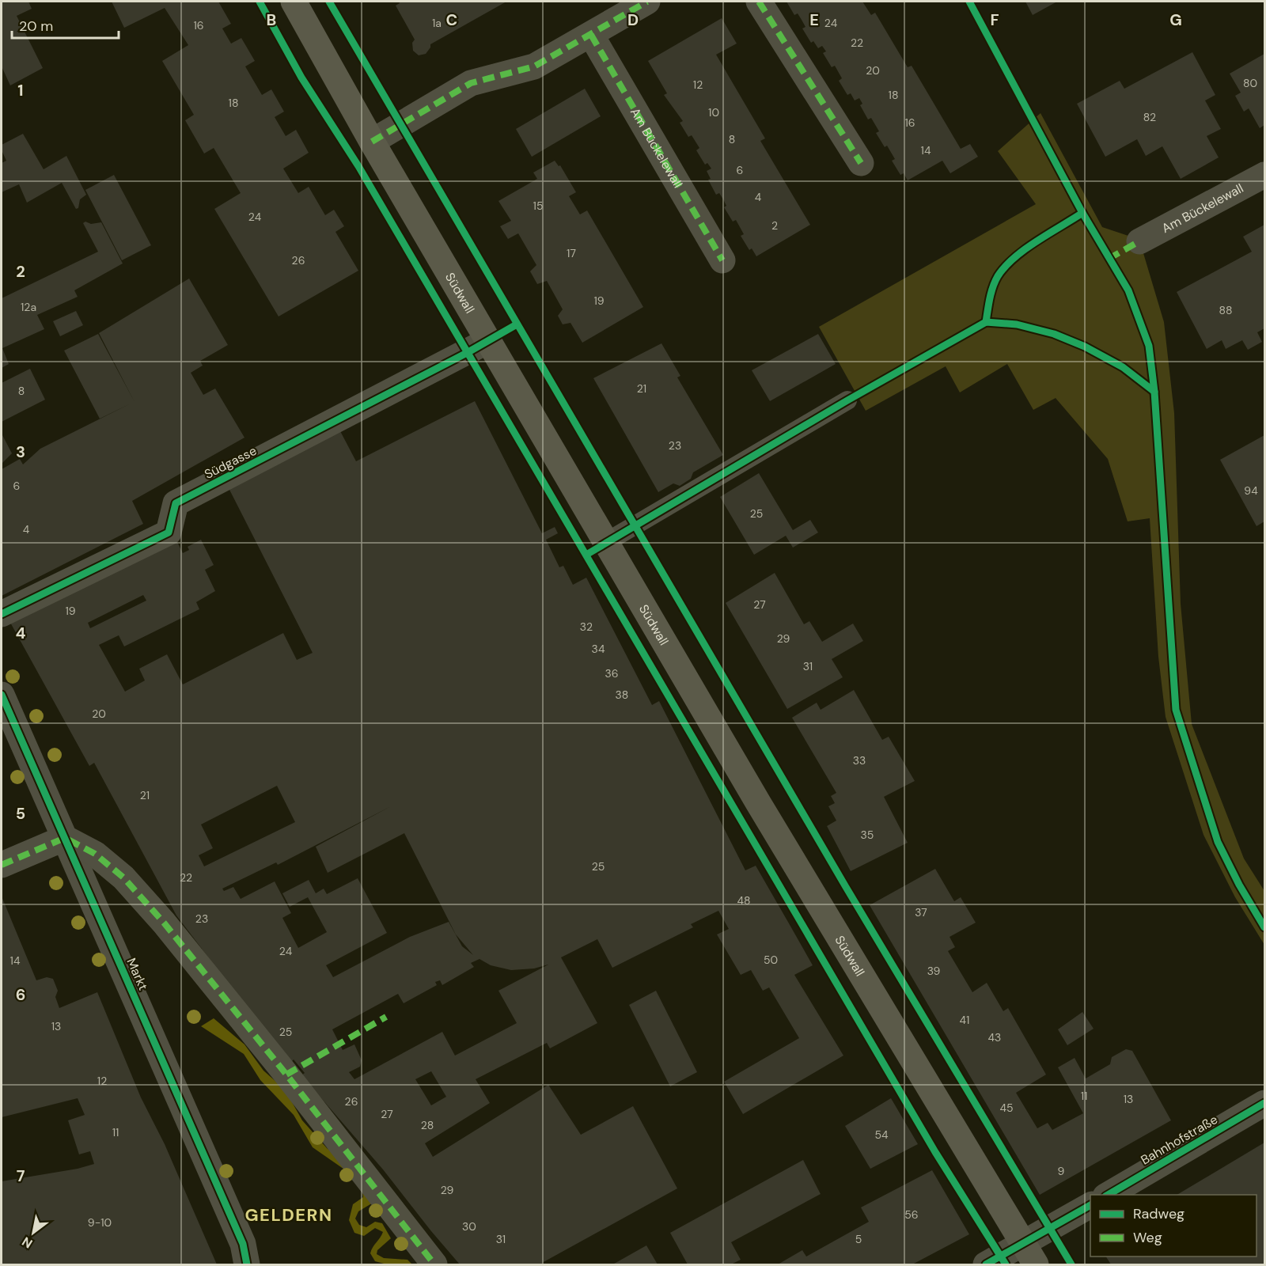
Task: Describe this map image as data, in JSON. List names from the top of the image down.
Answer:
{
  "streets": {
    "street": [
      "Am Bückelewall",
      "Südwall",
      "Südgasse",
      "Markt",
      "Bahnhofstraße"
    ]
  },
  "crossings": [
    ["Südwall", "Südgasse"]
  ],
  "districts": ["GELDERN"],
  "house_numbers": [
    "1a",
    "24",
    "16",
    "22",
    "20",
    "80",
    "12",
    "18",
    "18",
    "10",
    "82",
    "16",
    "8",
    "14",
    "6",
    "4",
    "15",
    "24",
    "2",
    "17",
    "26",
    "19",
    "12a",
    "88",
    "21",
    "8",
    "23",
    "6",
    "94",
    "25",
    "4",
    "27",
    "19",
    "32",
    "29",
    "34",
    "31",
    "36",
    "38",
    "20",
    "33",
    "21",
    "35",
    "25",
    "22",
    "48",
    "37",
    "23",
    "24",
    "50",
    "14",
    "39",
    "41",
    "13",
    "25",
    "43",
    "12",
    "11",
    "13",
    "26",
    "45",
    "27",
    "28",
    "11",
    "54",
    "9",
    "29",
    "56",
    "9-10",
    "30",
    "31",
    "5"
  ],
  "legend": ["Radweg", "Weg"],
  "scale_bar": "20 m",
  "north": "bottom left",
  "grid": {
    "columns": [
      "B",
      "C",
      "D",
      "E",
      "F",
      "G"
    ],
    "rows": [
      "1",
      "2",
      "3",
      "4",
      "5",
      "6",
      "7"
    ]
  }
}
